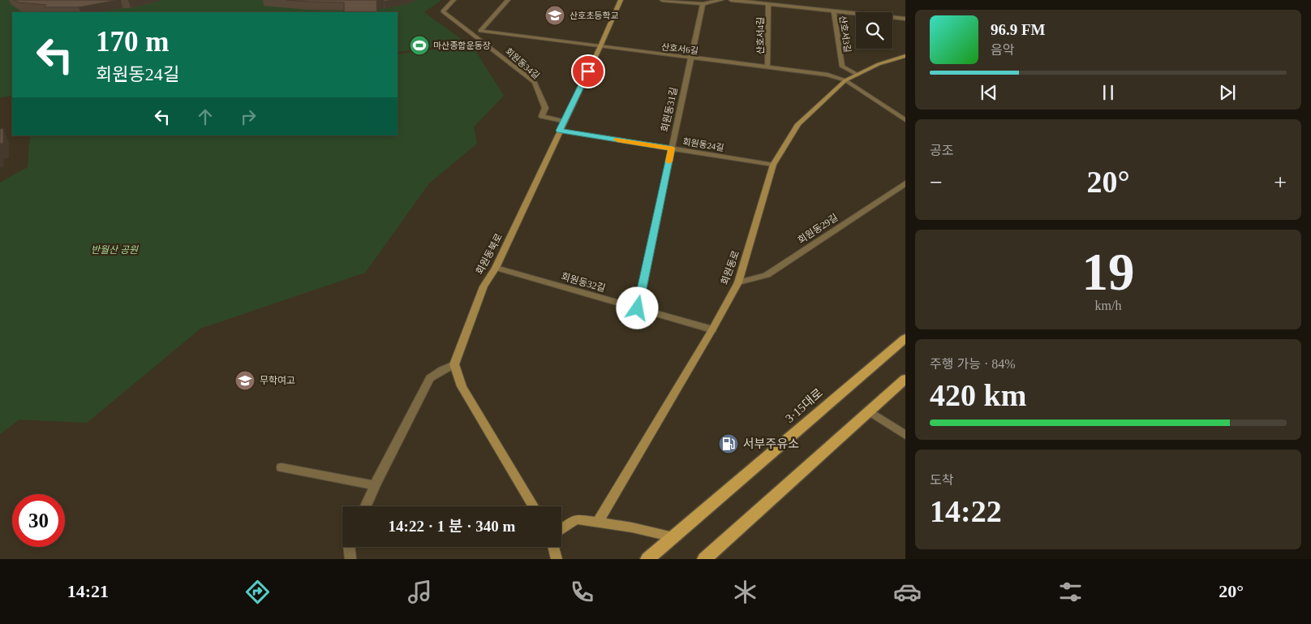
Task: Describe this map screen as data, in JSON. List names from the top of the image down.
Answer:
{
  "streets": {
    "main road": ["회원동북로", "회원동로", "3·15대로"],
    "street": [
      "산호서3길",
      "산호서4길",
      "산호서6길",
      "회원동34길",
      "회원동31길",
      "회원동24길",
      "회원동29길",
      "회원동32길"
    ]
  },
  "crossings": [
    ["산호서3길", "회원동로"],
    ["산호서4길", "산호서6길"],
    ["산호서6길", "회원동31길"],
    ["산호서6길", "회원동북로"],
    ["산호서6길", "회원동로"],
    ["회원동34길", "회원동북로"],
    ["회원동31길", "회원동24길"],
    ["회원동31길", "회원동32길"],
    ["회원동24길", "회원동북로"],
    ["회원동24길", "회원동로"],
    ["회원동29길", "회원동로"],
    ["회원동북로", "회원동32길"],
    ["회원동로", "회원동32길"]
  ],
  "parks": ["반월산 공원"],
  "places": {
    "school or university": ["산호초등학교", "무학여고"],
    "sports": ["마산종합운동장"],
    "fuel station": ["서부주유소"]
  },
  "page": {
    "turn": ["170 m", "회원동24길"],
    "song": ["96.9 FM", "음악"],
    "tile": [
      "공조",
      ["19", "km/h"],
      ["주행 가능 · 84%", "420 km"],
      ["도착", "14:22"]
    ],
    "heat": ["−", "20°", "+"],
    "limit": "30",
    "trip": "14:22 · 1 분 · 340 m",
    "tabs": ["14:21", "20°"]
  }
}
